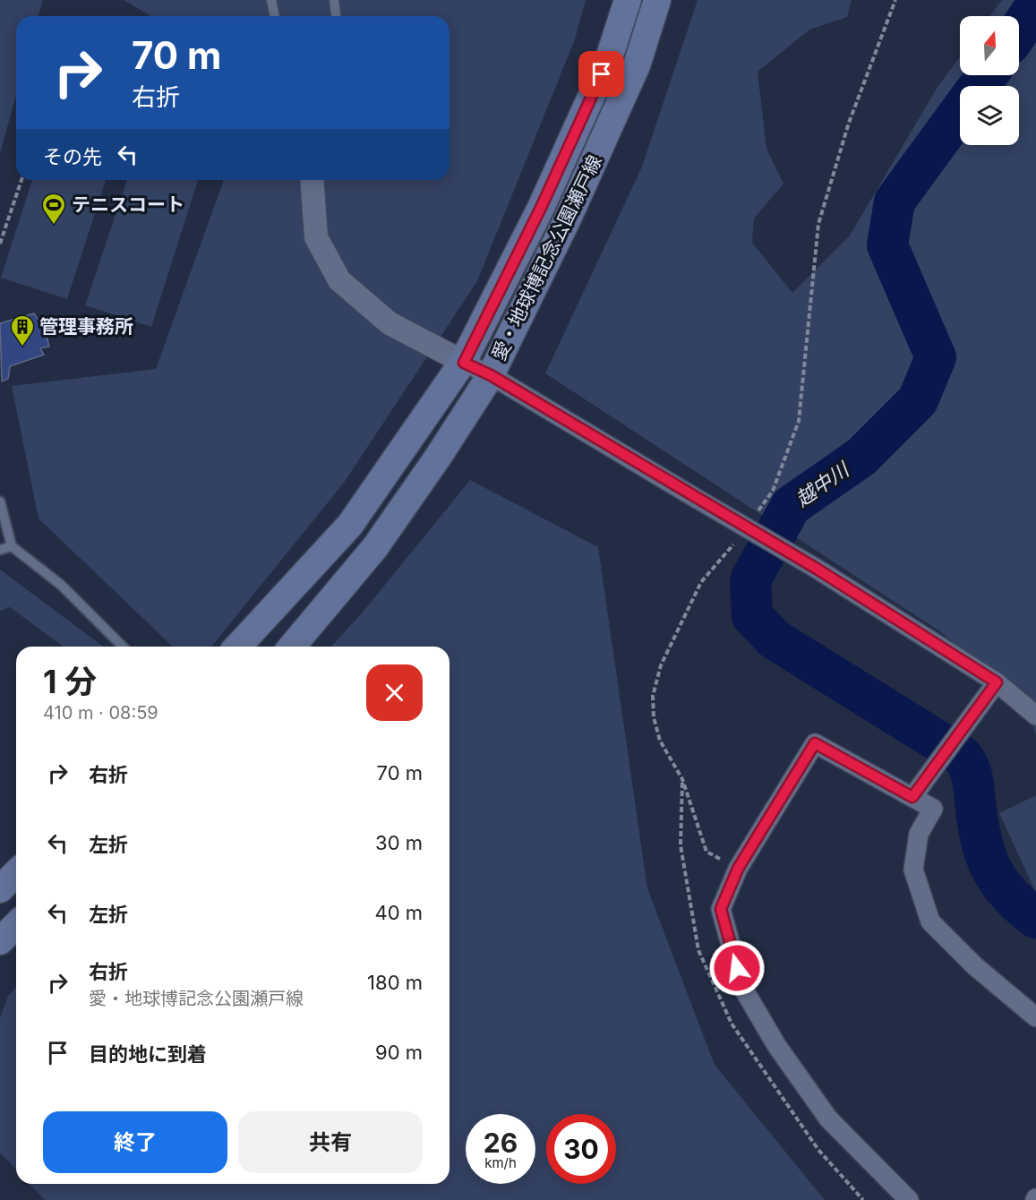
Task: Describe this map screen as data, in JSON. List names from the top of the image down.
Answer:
{
  "streets": {
    "main road": ["愛・地球博記念公園瀬戸線"]
  },
  "water": ["越中川"],
  "places": {
    "sports": ["テニスコート"],
    "building": ["管理事務所"]
  },
  "north": "top",
  "page": {
    "turn": ["70 m", "右折"],
    "then": "その先",
    "heading": ["1 分", "410 m · 08:59"],
    "list": [
      {
        "name": "右折",
        "value": "70 m"
      },
      {
        "name": "左折",
        "value": "30 m"
      },
      {
        "name": "左折",
        "value": "40 m"
      },
      {
        "name": "右折",
        "note": "愛・地球博記念公園瀬戸線",
        "value": "180 m"
      },
      {
        "name": "目的地に到着",
        "value": "90 m"
      }
    ],
    "buttons": ["終了", "共有"],
    "speed": "26 km/h",
    "limit": "30"
  }
}
